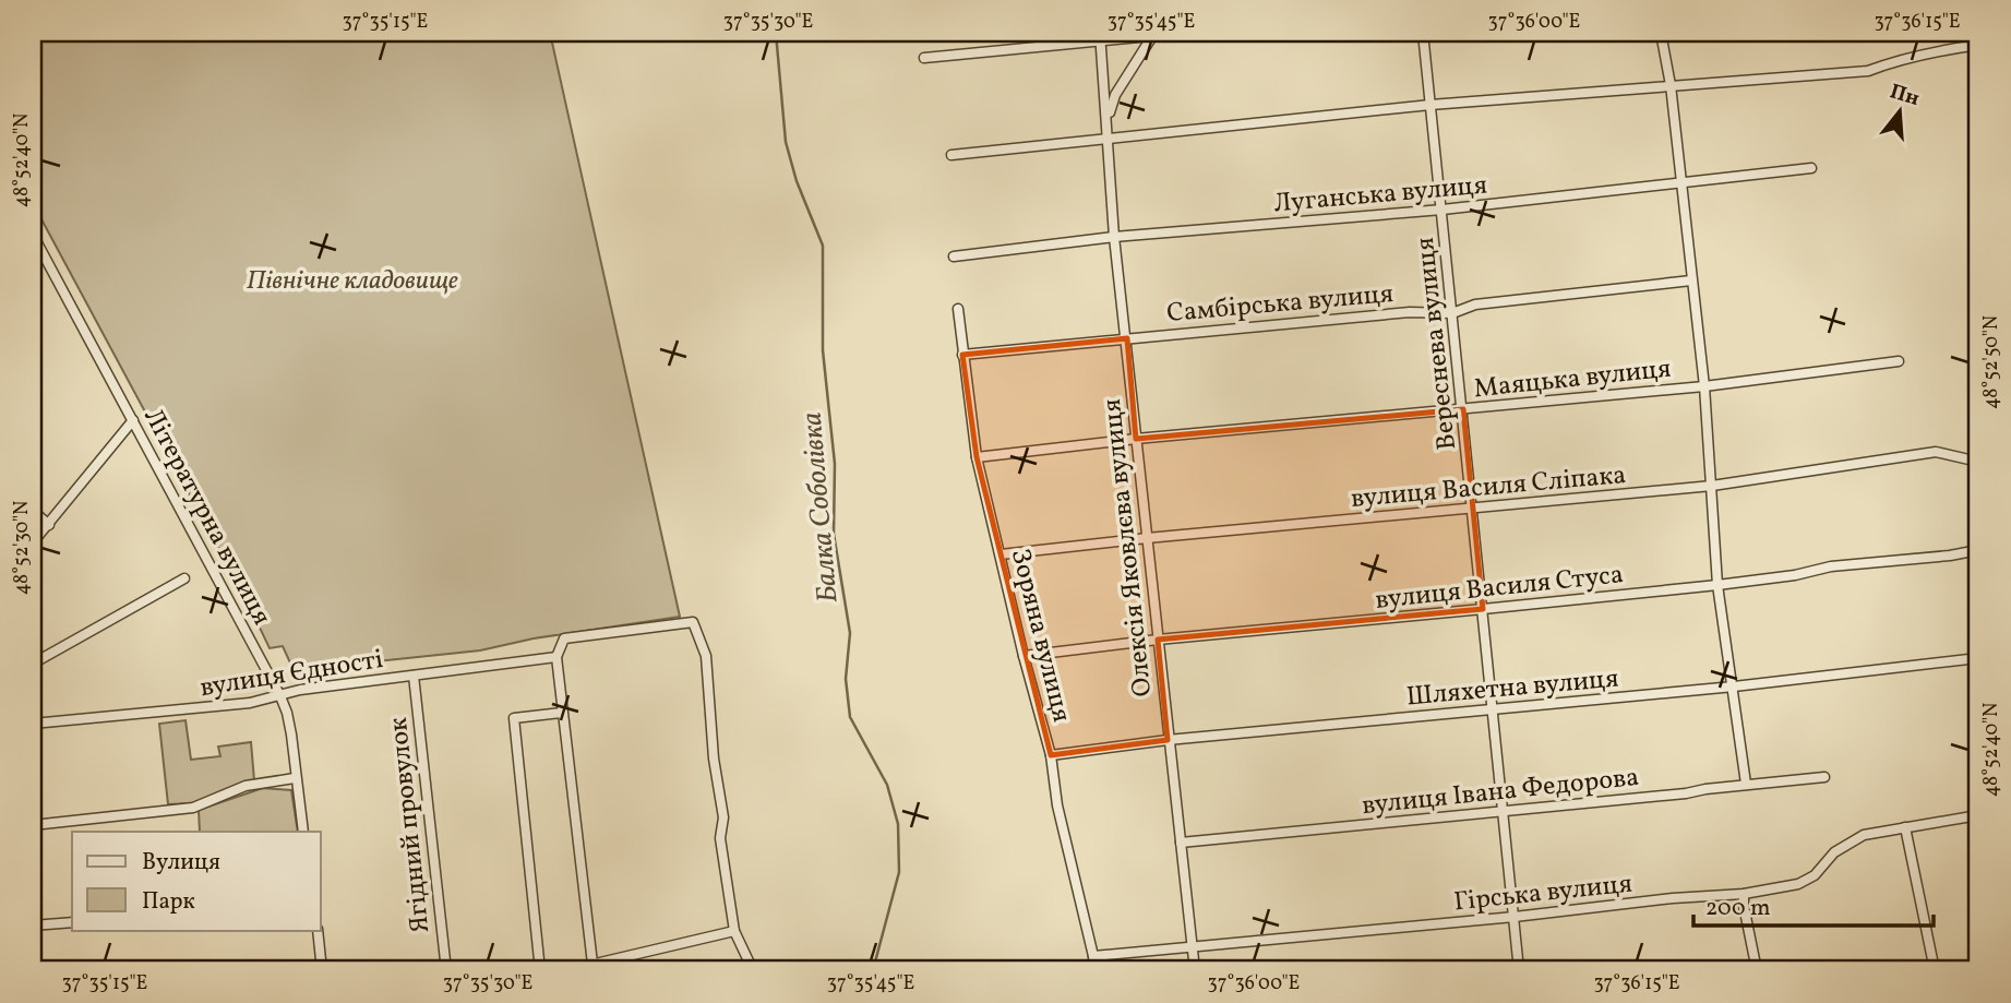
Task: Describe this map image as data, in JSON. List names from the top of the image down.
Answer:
{
  "streets": {
    "street": [
      "Луганська вулиця",
      "Самбірська вулиця",
      "Вереснева вулиця",
      "Маяцька вулиця",
      "вулиця Василя Сліпака",
      "Літературна вулиця",
      "Олексія Яковлєва вулиця",
      "вулиця Василя Стуса",
      "Зоряна вулиця",
      "вулиця Єдності",
      "Шляхетна вулиця",
      "вулиця Івана Федорова",
      "Ягідний провулок",
      "Гірська вулиця"
    ]
  },
  "crossings": [
    ["Луганська вулиця", "Вереснева вулиця"],
    ["Луганська вулиця", "Олексія Яковлєва вулиця"],
    ["Самбірська вулиця", "Вереснева вулиця"],
    ["Самбірська вулиця", "Олексія Яковлєва вулиця"],
    ["Самбірська вулиця", "Зоряна вулиця"],
    ["Вереснева вулиця", "Маяцька вулиця"],
    ["Вереснева вулиця", "вулиця Василя Сліпака"],
    ["Вереснева вулиця", "вулиця Василя Стуса"],
    ["Вереснева вулиця", "Шляхетна вулиця"],
    ["Вереснева вулиця", "вулиця Івана Федорова"],
    ["Вереснева вулиця", "Гірська вулиця"],
    ["Маяцька вулиця", "Олексія Яковлєва вулиця"],
    ["Маяцька вулиця", "Зоряна вулиця"],
    ["вулиця Василя Сліпака", "Олексія Яковлєва вулиця"],
    ["вулиця Василя Сліпака", "Зоряна вулиця"],
    ["Літературна вулиця", "вулиця Єдності"],
    ["Олексія Яковлєва вулиця", "вулиця Василя Стуса"],
    ["Олексія Яковлєва вулиця", "Шляхетна вулиця"],
    ["Олексія Яковлєва вулиця", "вулиця Івана Федорова"],
    ["Олексія Яковлєва вулиця", "Гірська вулиця"],
    ["вулиця Василя Стуса", "Зоряна вулиця"],
    ["Зоряна вулиця", "Шляхетна вулиця"],
    ["Зоряна вулиця", "Гірська вулиця"],
    ["вулиця Єдності", "Ягідний провулок"]
  ],
  "water": ["Балка Соболівка"],
  "parks": ["Північне кладовище"],
  "legend": ["Вулиця", "Парк"],
  "scale_bar": "200 m",
  "north": "top",
  "coordinates": [
    "37°35'15\"E",
    "37°35'30\"E",
    "37°35'45\"E",
    "37°36'00\"E",
    "37°36'15\"E",
    "48°52'40\"N",
    "48°52'50\"N",
    "48°52'30\"N"
  ]
}
